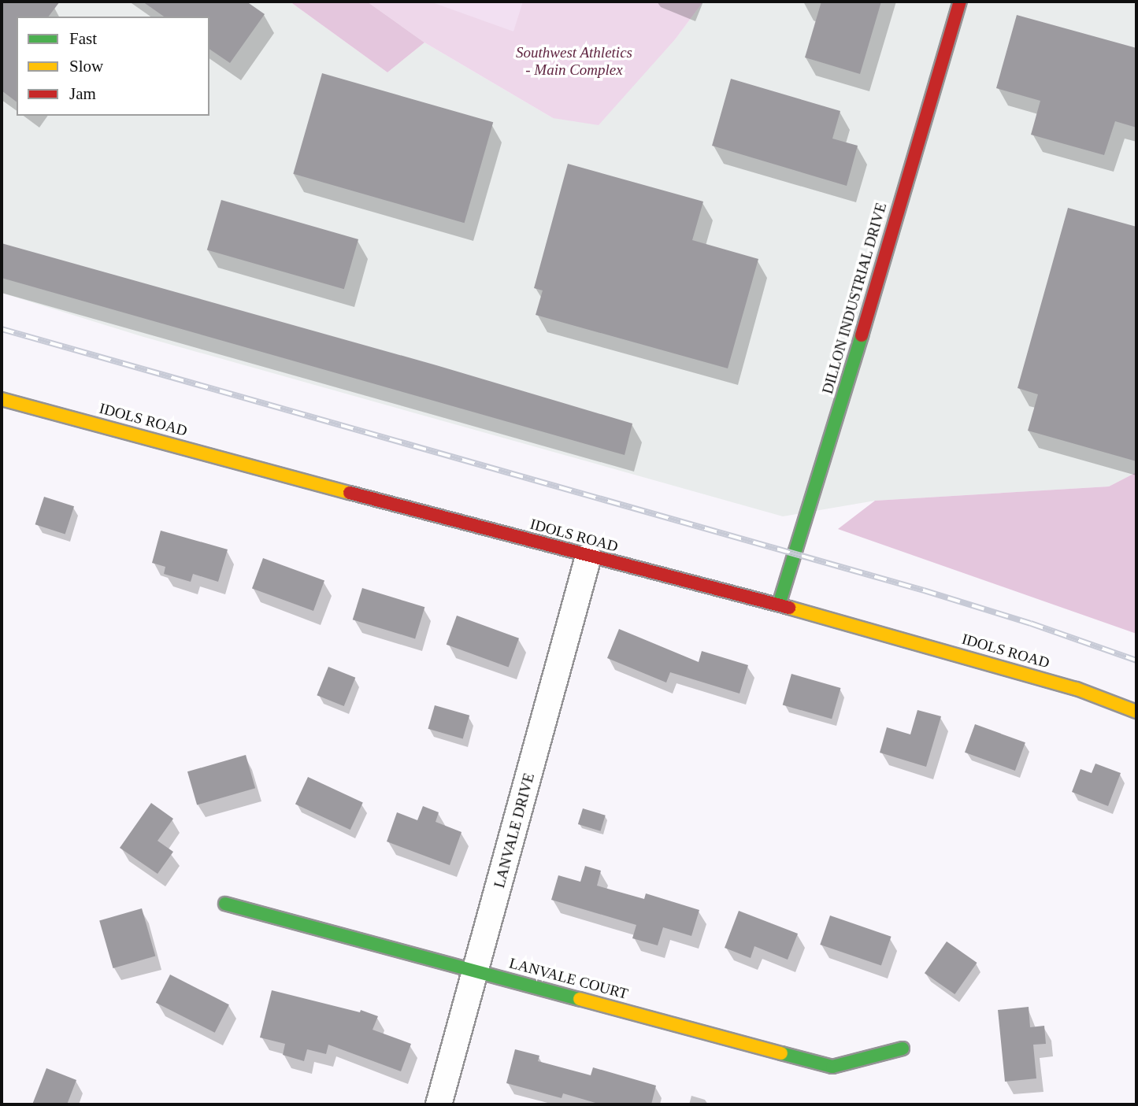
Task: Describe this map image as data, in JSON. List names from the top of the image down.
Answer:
{
  "streets": {
    "street": [
      "DILLON INDUSTRIAL DRIVE",
      "IDOLS ROAD",
      "LANVALE DRIVE",
      "LANVALE COURT"
    ]
  },
  "crossings": [
    ["DILLON INDUSTRIAL DRIVE", "IDOLS ROAD"],
    ["IDOLS ROAD", "LANVALE DRIVE"],
    ["LANVALE DRIVE", "LANVALE COURT"]
  ],
  "parks": ["Southwest Athletics - Main Complex"],
  "legend": ["Fast", "Slow", "Jam"]
}
